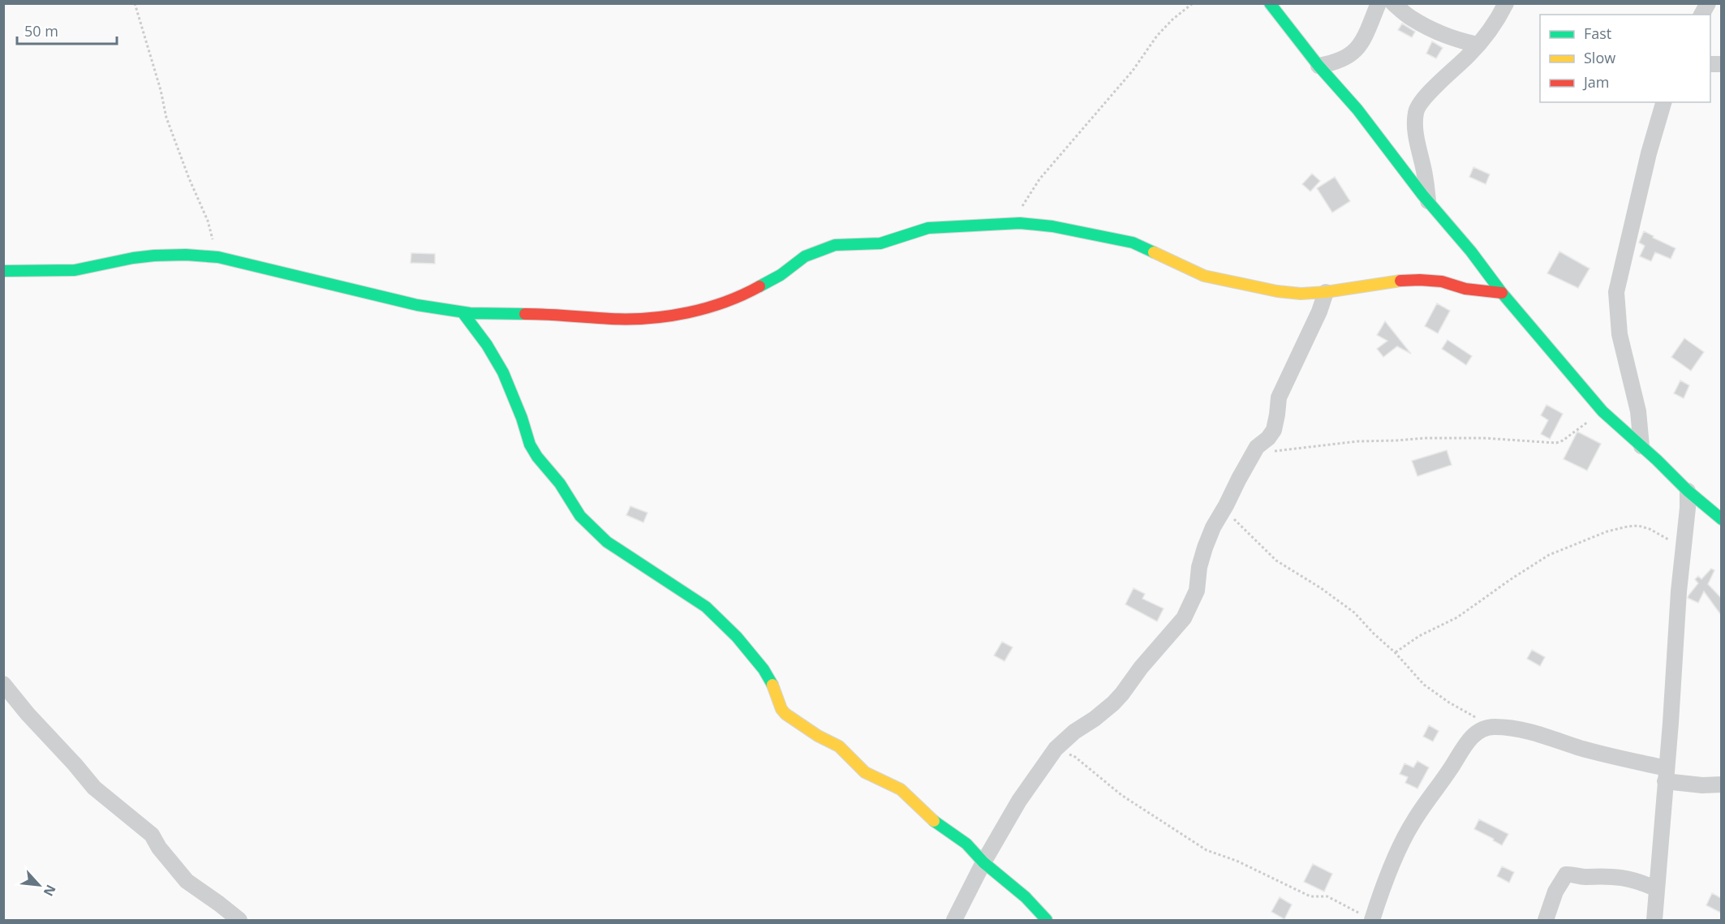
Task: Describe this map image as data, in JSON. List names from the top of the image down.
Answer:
{
  "legend": ["Fast", "Slow", "Jam"],
  "scale_bar": "50 m",
  "north": "bottom right"
}
